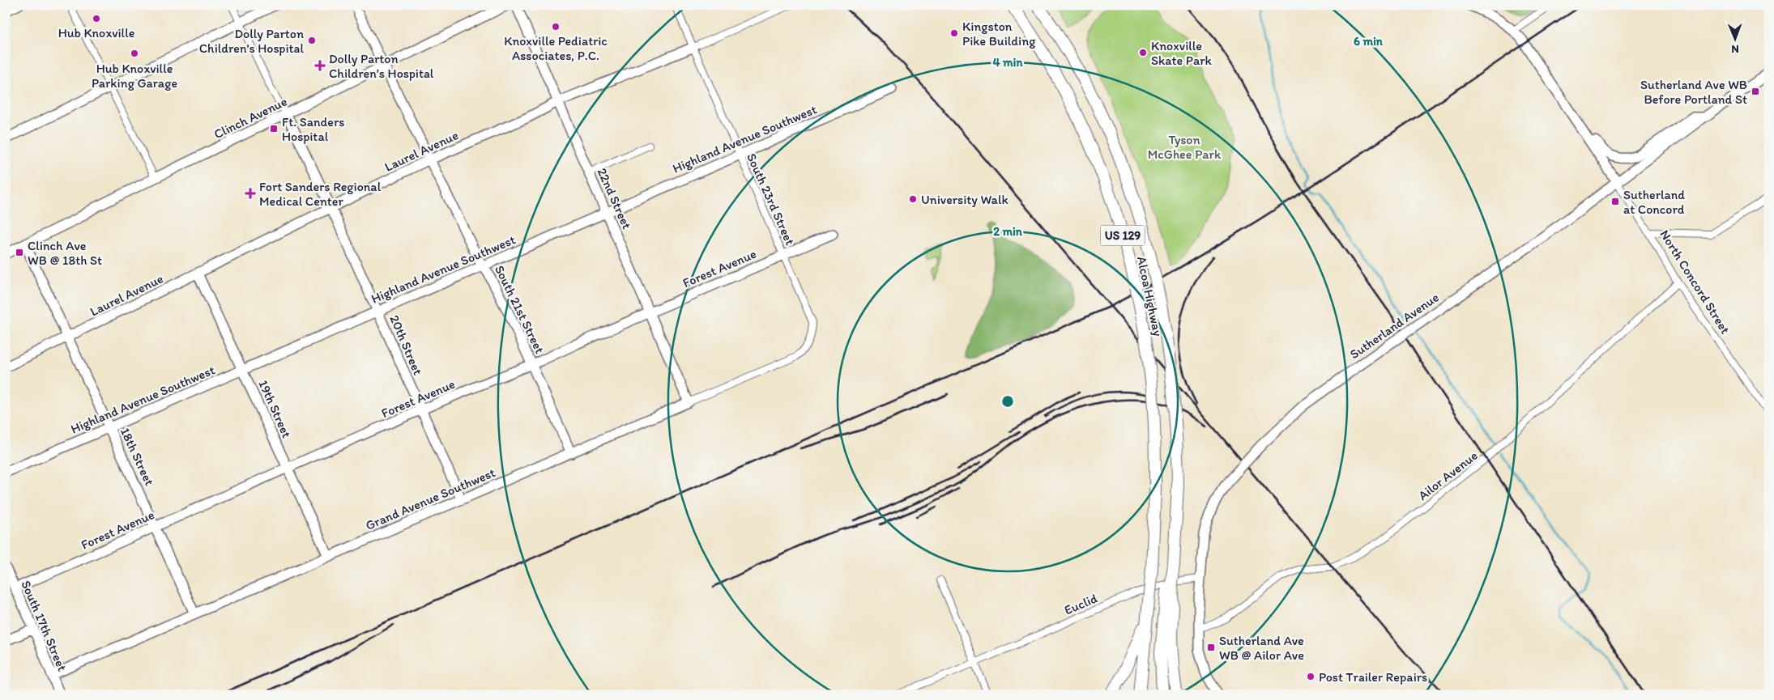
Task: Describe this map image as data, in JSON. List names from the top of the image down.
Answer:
{
  "streets": {
    "highway": ["US 129", "Alcoa Highway"],
    "street": [
      "Clinch Avenue",
      "Highland Avenue Southwest",
      "Laurel Avenue",
      "22nd Street",
      "South 23rd Street",
      "Forest Avenue",
      "North Concord Street",
      "South 21st Street",
      "Sutherland Avenue",
      "20th Street",
      "19th Street",
      "18th Street",
      "Ailor Avenue",
      "Grand Avenue Southwest",
      "Euclid",
      "South 17th Street"
    ]
  },
  "crossings": [
    ["Clinch Avenue", "South 21st Street"],
    ["Clinch Avenue", "20th Street"],
    ["Clinch Avenue", "18th Street"],
    ["Highland Avenue Southwest", "22nd Street"],
    ["Highland Avenue Southwest", "South 23rd Street"],
    ["Highland Avenue Southwest", "South 21st Street"],
    ["Highland Avenue Southwest", "20th Street"],
    ["Highland Avenue Southwest", "19th Street"],
    ["Highland Avenue Southwest", "18th Street"],
    ["Laurel Avenue", "22nd Street"],
    ["Laurel Avenue", "South 23rd Street"],
    ["Laurel Avenue", "South 21st Street"],
    ["Laurel Avenue", "20th Street"],
    ["Laurel Avenue", "19th Street"],
    ["Laurel Avenue", "18th Street"],
    ["22nd Street", "Forest Avenue"],
    ["22nd Street", "Grand Avenue Southwest"],
    ["South 23rd Street", "Forest Avenue"],
    ["South 23rd Street", "Grand Avenue Southwest"],
    ["Forest Avenue", "South 21st Street"],
    ["Forest Avenue", "20th Street"],
    ["Forest Avenue", "19th Street"],
    ["Forest Avenue", "18th Street"],
    ["Forest Avenue", "South 17th Street"],
    ["North Concord Street", "Sutherland Avenue"],
    ["North Concord Street", "Ailor Avenue"],
    ["South 21st Street", "Grand Avenue Southwest"],
    ["Sutherland Avenue", "Ailor Avenue"],
    ["Sutherland Avenue", "Euclid"],
    ["20th Street", "Grand Avenue Southwest"],
    ["19th Street", "Grand Avenue Southwest"],
    ["18th Street", "Grand Avenue Southwest"],
    ["Grand Avenue Southwest", "South 17th Street"]
  ],
  "parks": ["Tyson McGhee Park"],
  "places": {
    "other": [
      "Hub Knoxville",
      "Knoxville Pediatric Associates, P.C.",
      "Kingston Pike Building",
      "Dolly Parton Children's Hospital",
      "Knoxville Skate Park",
      "Hub Knoxville Parking Garage",
      "University Walk",
      "Post Trailer Repairs"
    ],
    "health": ["Dolly Parton Children’s Hospital", "Fort Sanders Regional Medical Center"],
    "transit": [
      "Sutherland Ave WB Before Portland St",
      "Ft. Sanders Hospital",
      "Sutherland at Concord",
      "Clinch Ave WB @ 18th St",
      "Sutherland Ave WB @ Ailor Ave"
    ]
  },
  "north": "bottom",
  "rings": ["6 min", "4 min", "2 min"]
}
